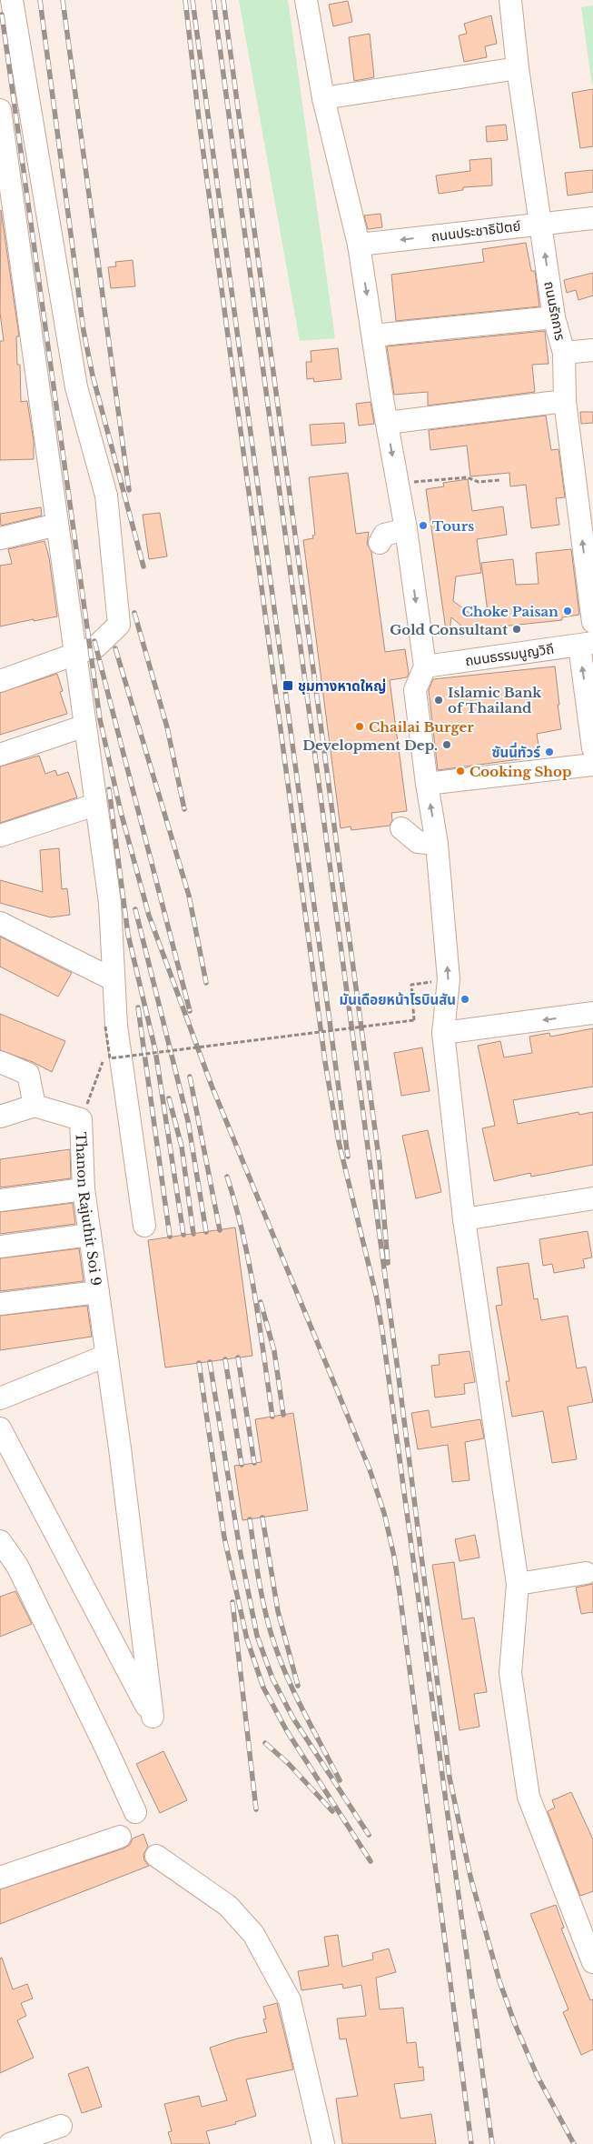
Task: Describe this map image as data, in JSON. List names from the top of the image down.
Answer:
{
  "streets": {
    "street": [
      "ถนนประชาธิปัตย์",
      "ถนนรัถการ",
      "ถนนธรรมนูญวิถี",
      "Thanon Rajuthit Soi 9"
    ]
  },
  "crossings": [
    ["ถนนประชาธิปัตย์", "ถนนรัถการ"]
  ],
  "places": {
    "other": [
      "Tours",
      "Choke Paisan",
      "Gold Consultant",
      "Islamic Bank of Thailand",
      "Chailai Burger",
      "Development Dep.",
      "ซันนี่ทัวร์",
      "Cooking Shop",
      "มันเดือยหน้าโรบินสัน"
    ],
    "transit": ["ชุมทางหาดใหญ่"]
  }
}
